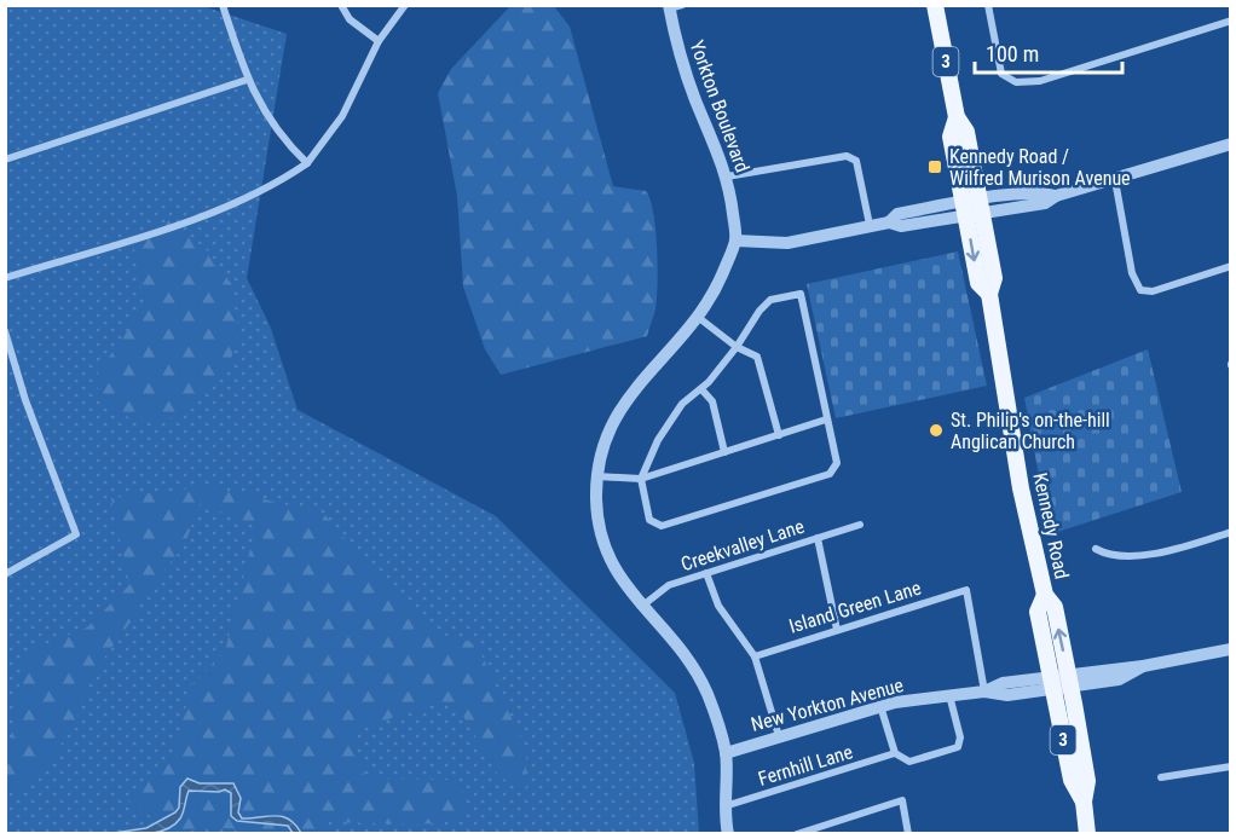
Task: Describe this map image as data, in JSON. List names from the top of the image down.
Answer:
{
  "streets": {
    "main road": ["3", "Kennedy Road"],
    "street": [
      "Yorkton Boulevard",
      "Creekvalley Lane",
      "Island Green Lane",
      "New Yorkton Avenue",
      "Fernhill Lane"
    ]
  },
  "crossings": [
    ["Yorkton Boulevard", "Creekvalley Lane"],
    ["Yorkton Boulevard", "New Yorkton Avenue"],
    ["Yorkton Boulevard", "Fernhill Lane"],
    ["Kennedy Road", "New Yorkton Avenue"],
    ["Island Green Lane", "New Yorkton Avenue"],
    ["New Yorkton Avenue", "Fernhill Lane"]
  ],
  "places": {
    "transit": ["Kennedy Road / Wilfred Murison Avenue"],
    "other": ["St. Philip's on-the-hill Anglican Church"]
  },
  "scale_bar": "100 m"
}
